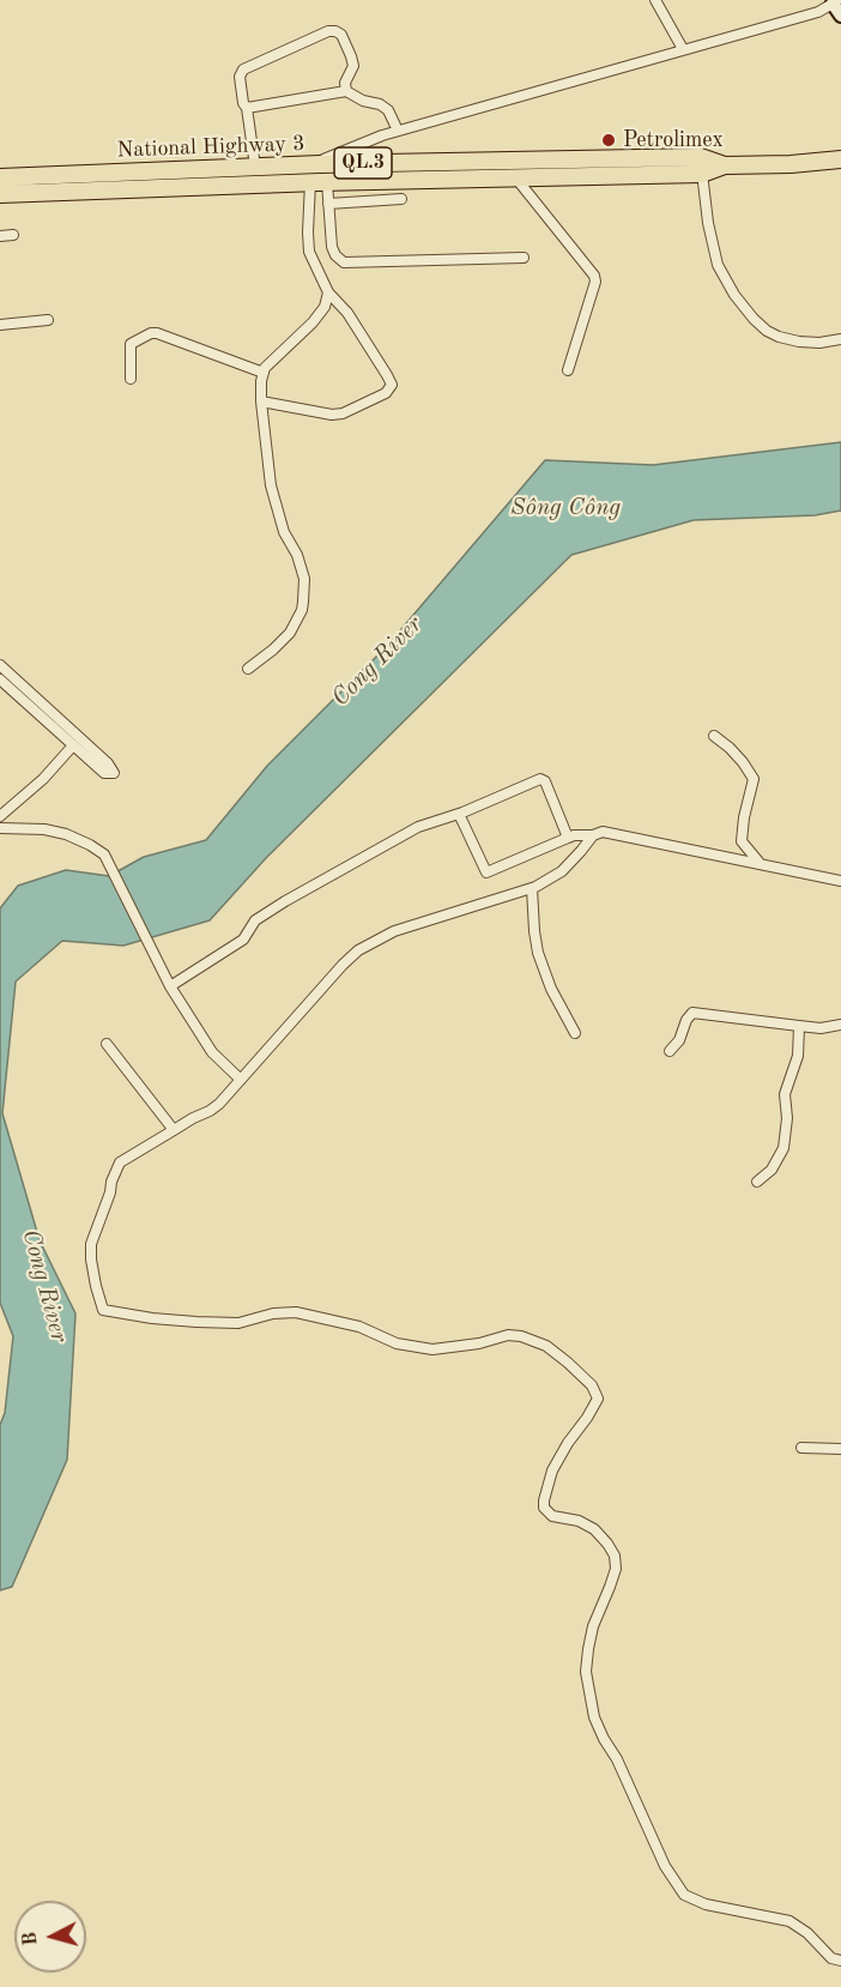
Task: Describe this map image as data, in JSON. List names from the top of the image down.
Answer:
{
  "streets": {
    "highway": ["National Highway 3", "QL.3"]
  },
  "water": ["Sông Công", "Cong River"],
  "places": ["Petrolimex"],
  "north": "left"
}
